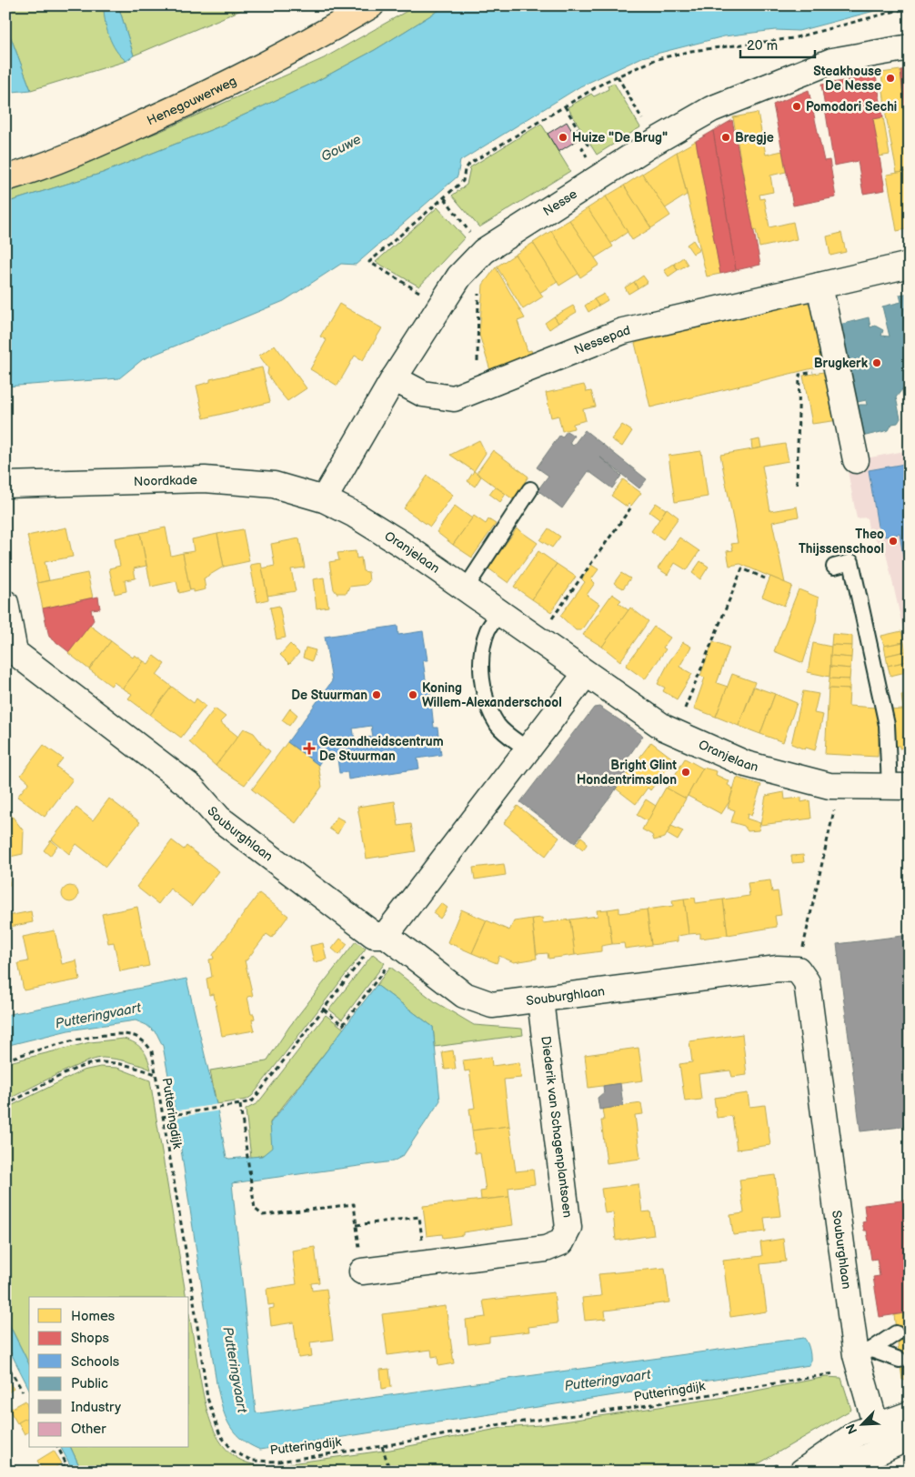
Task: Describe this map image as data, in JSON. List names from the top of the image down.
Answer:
{
  "streets": {
    "main road": ["Henegouwerweg"],
    "street": [
      "Nesse",
      "Nessepad",
      "Noordkade",
      "Oranjelaan",
      "Souburghlaan",
      "Diederik van Schagenplantsoen"
    ],
    "path": ["Putteringdijk"]
  },
  "crossings": [
    ["Nesse", "Nessepad"],
    ["Nesse", "Noordkade"],
    ["Nesse", "Oranjelaan"],
    ["Noordkade", "Oranjelaan"],
    ["Souburghlaan", "Putteringdijk"],
    ["Souburghlaan", "Diederik van Schagenplantsoen"]
  ],
  "water": ["Gouwe", "Putteringvaart"],
  "places": {
    "other": [
      "Steakhouse De Nesse",
      "Pomodori Sechi",
      "Huize \"De Brug\"",
      "Bregje",
      "Brugkerk",
      "Theo Thijssenschool",
      "De Stuurman",
      "Koning Willem-Alexanderschool",
      "Bright Glint Hondentrimsalon"
    ],
    "health": ["Gezondheidscentrum De Stuurman"]
  },
  "legend": [
    "Homes",
    "Shops",
    "Schools",
    "Public",
    "Industry",
    "Other"
  ],
  "scale_bar": "20 m",
  "north": "bottom left"
}
